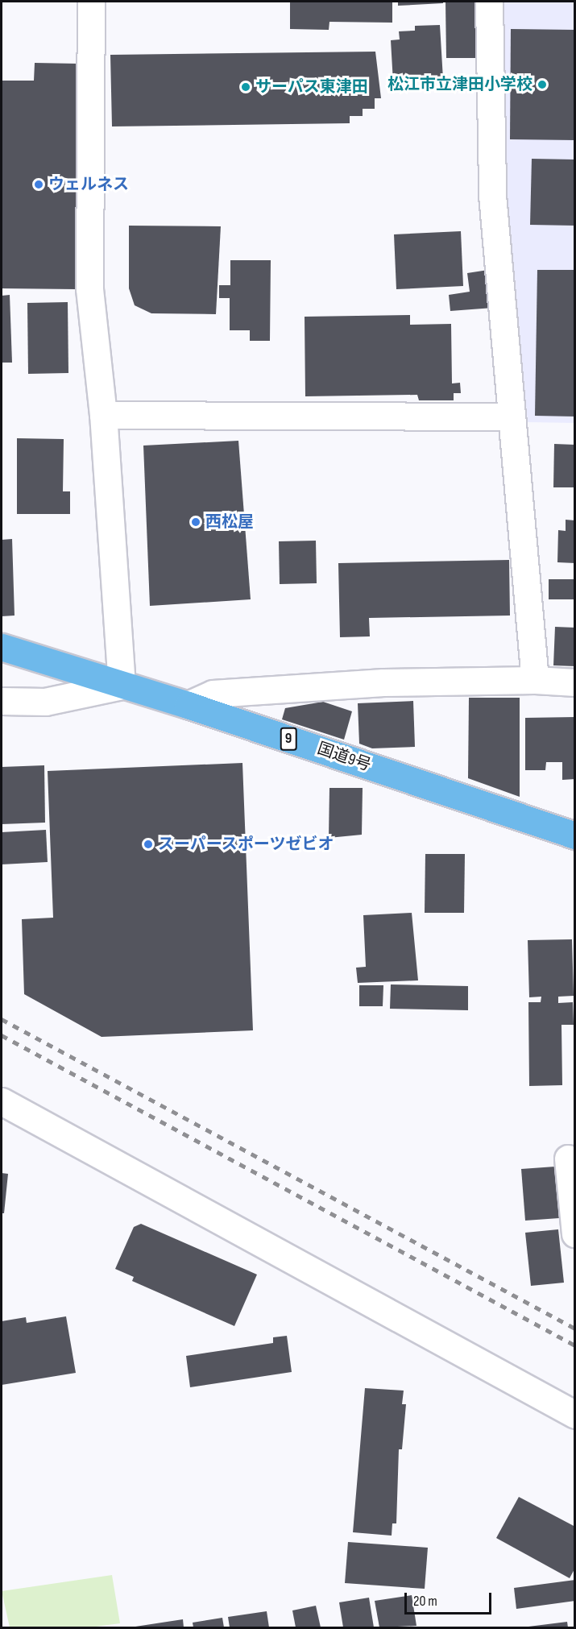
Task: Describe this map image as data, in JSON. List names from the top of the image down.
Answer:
{
  "streets": {
    "highway": ["9", "国道9号"]
  },
  "places": [
    "松江市立津田小学校",
    "サーパス東津田",
    "ウェルネス",
    "西松屋",
    "スーパースポーツゼビオ"
  ],
  "scale_bar": "20 m"
}
